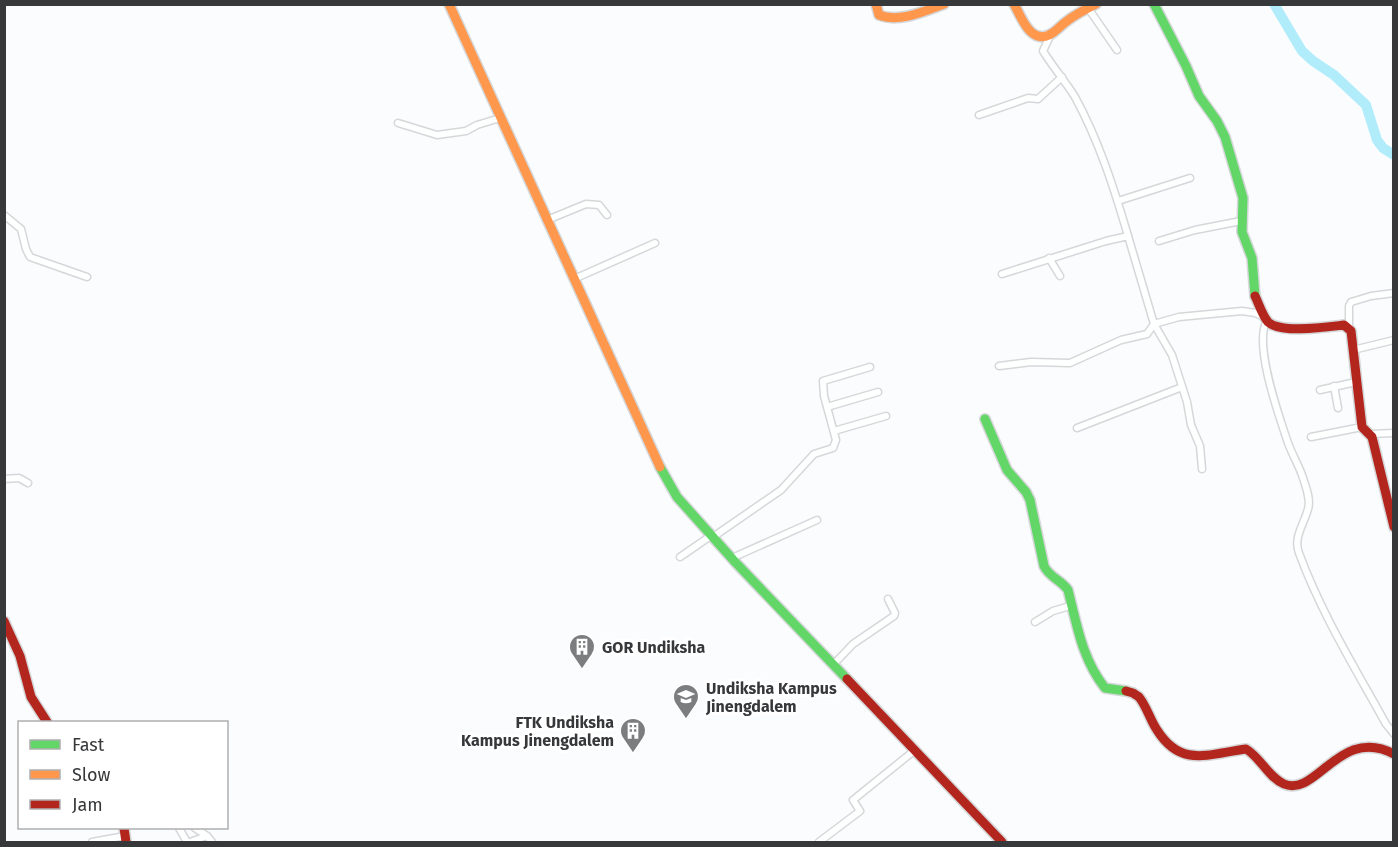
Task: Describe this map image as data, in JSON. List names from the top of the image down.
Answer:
{
  "places": {
    "building": ["GOR Undiksha", "FTK Undiksha Kampus Jinengdalem"],
    "school or university": ["Undiksha Kampus Jinengdalem"]
  },
  "legend": ["Fast", "Slow", "Jam"]
}
